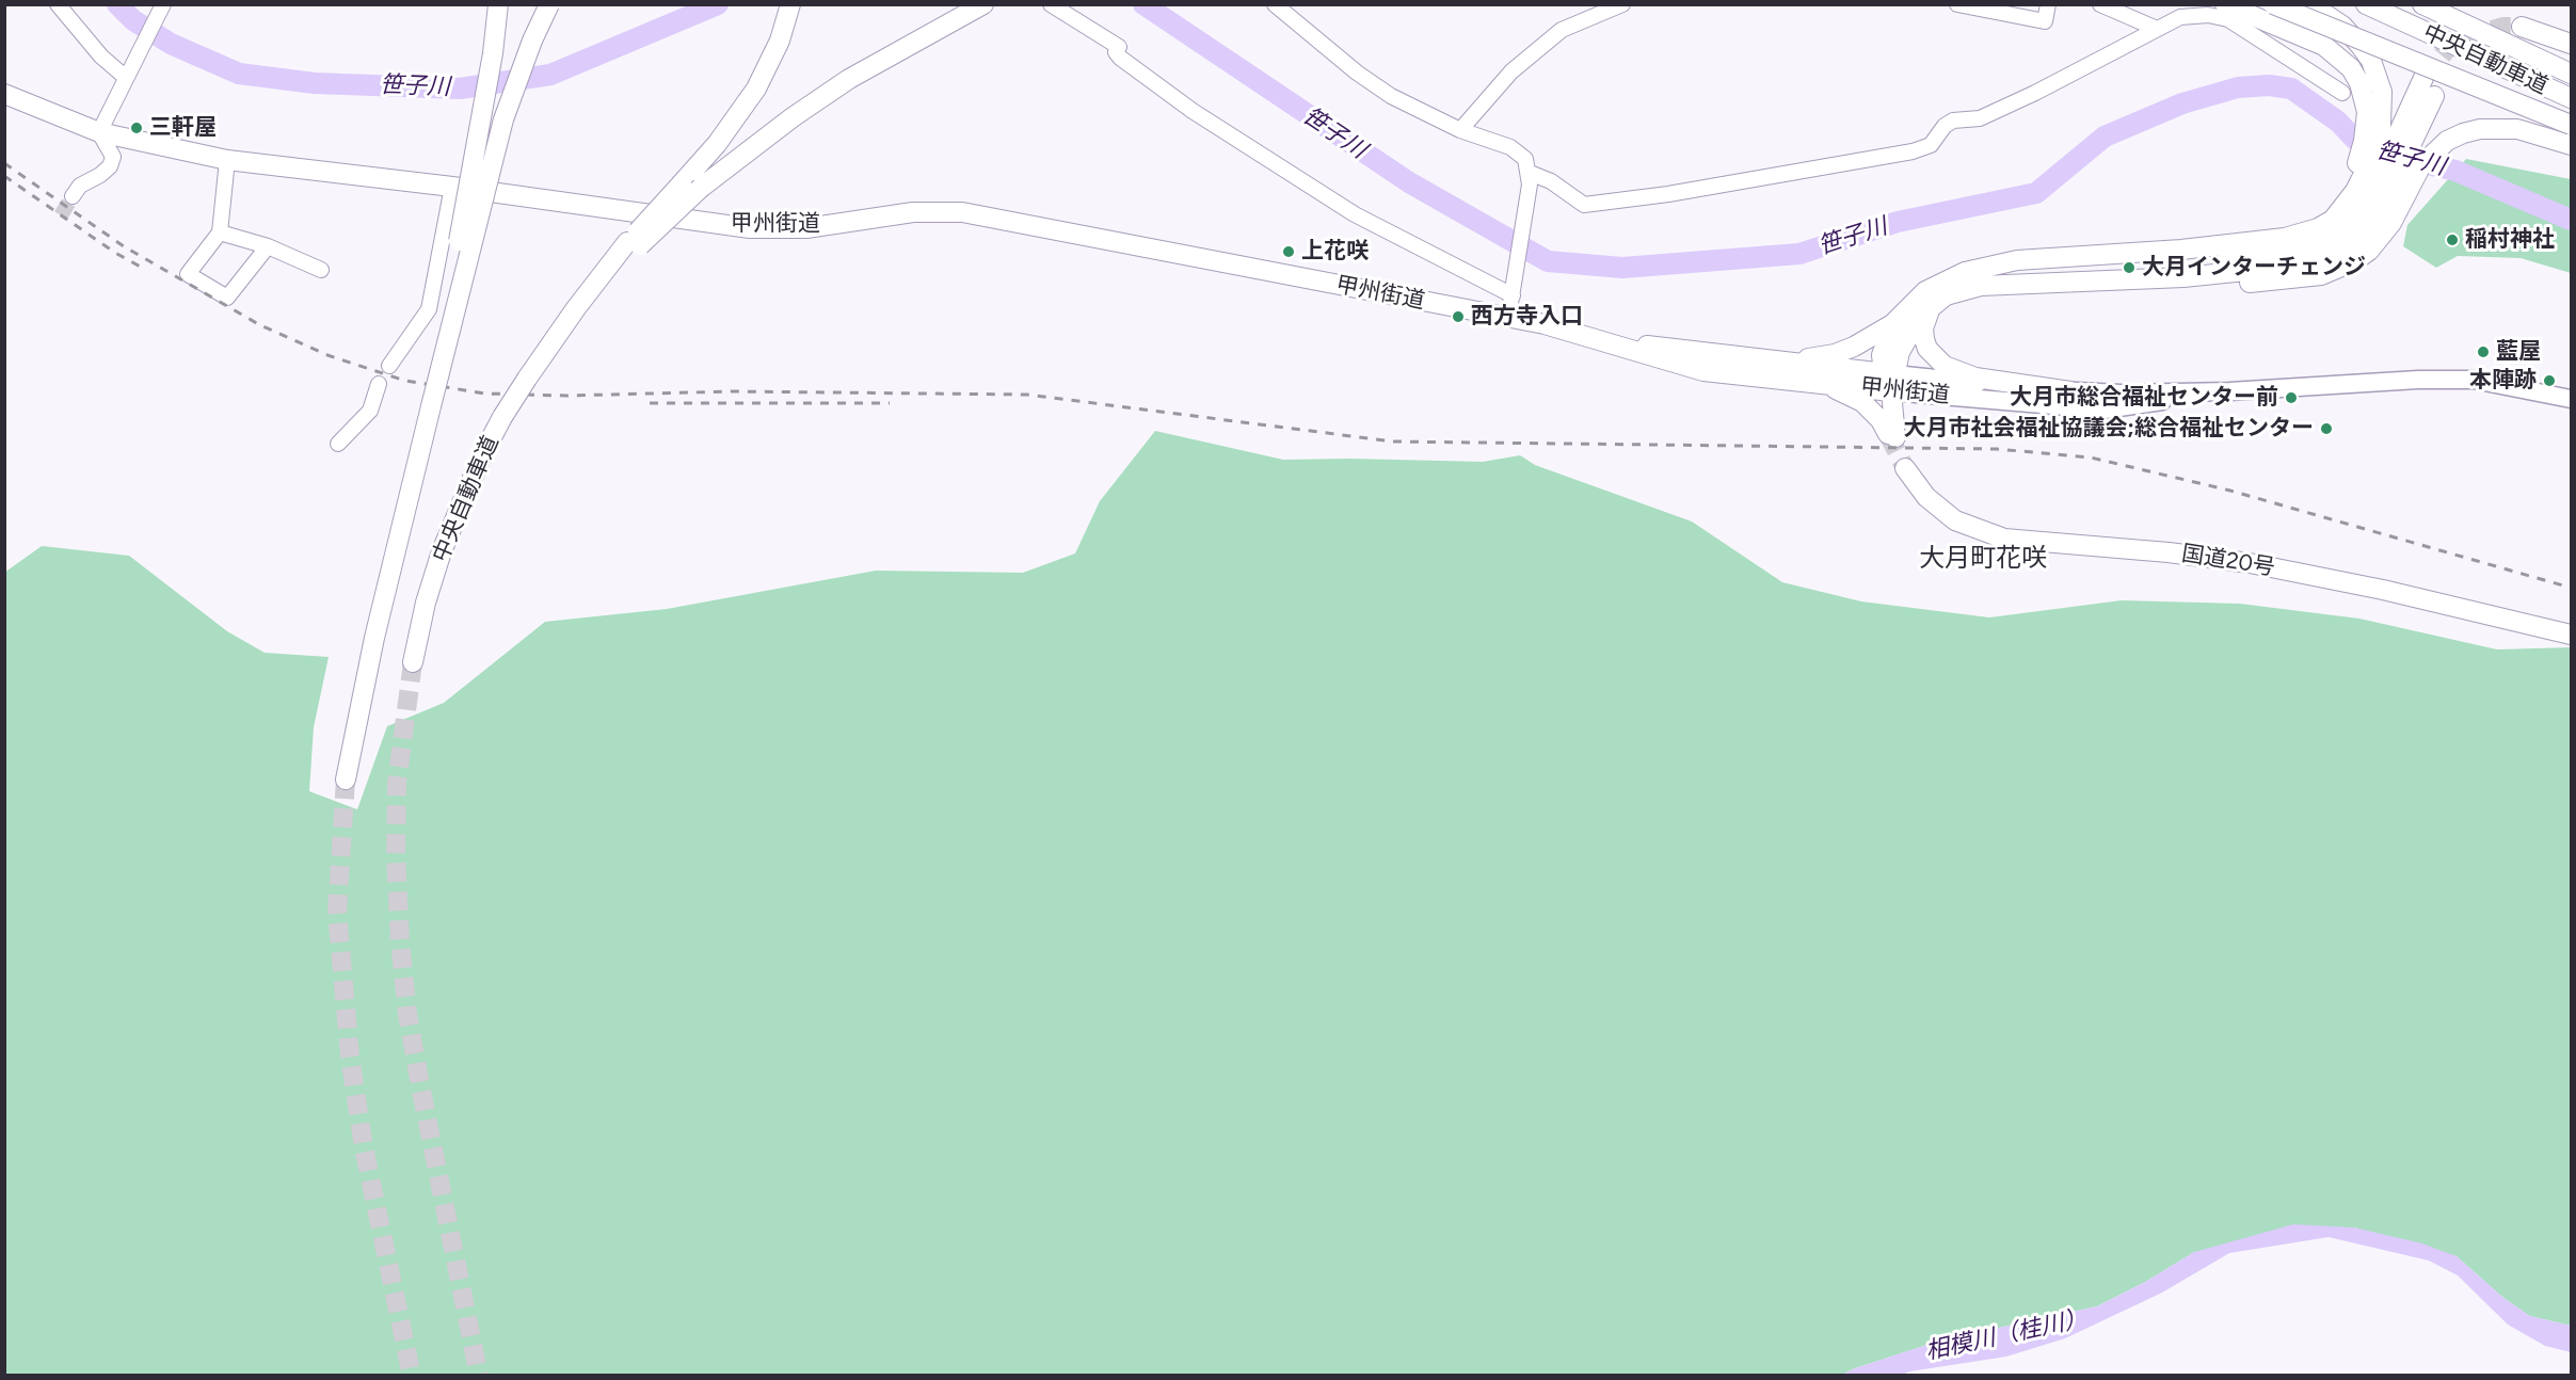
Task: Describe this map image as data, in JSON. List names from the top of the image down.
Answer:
{
  "streets": {
    "highway": ["中央自動車道", "甲州街道", "国道20号"]
  },
  "districts": ["大月町花咲"],
  "water": ["笹子川", "相模川（桂川）"],
  "places": [
    "三軒屋",
    "稲村神社",
    "上花咲",
    "大月インターチェンジ",
    "西方寺入口",
    "藍屋",
    "本陣跡",
    "大月市総合福祉センター前",
    "大月市社会福祉協議会;総合福祉センター"
  ]
}
